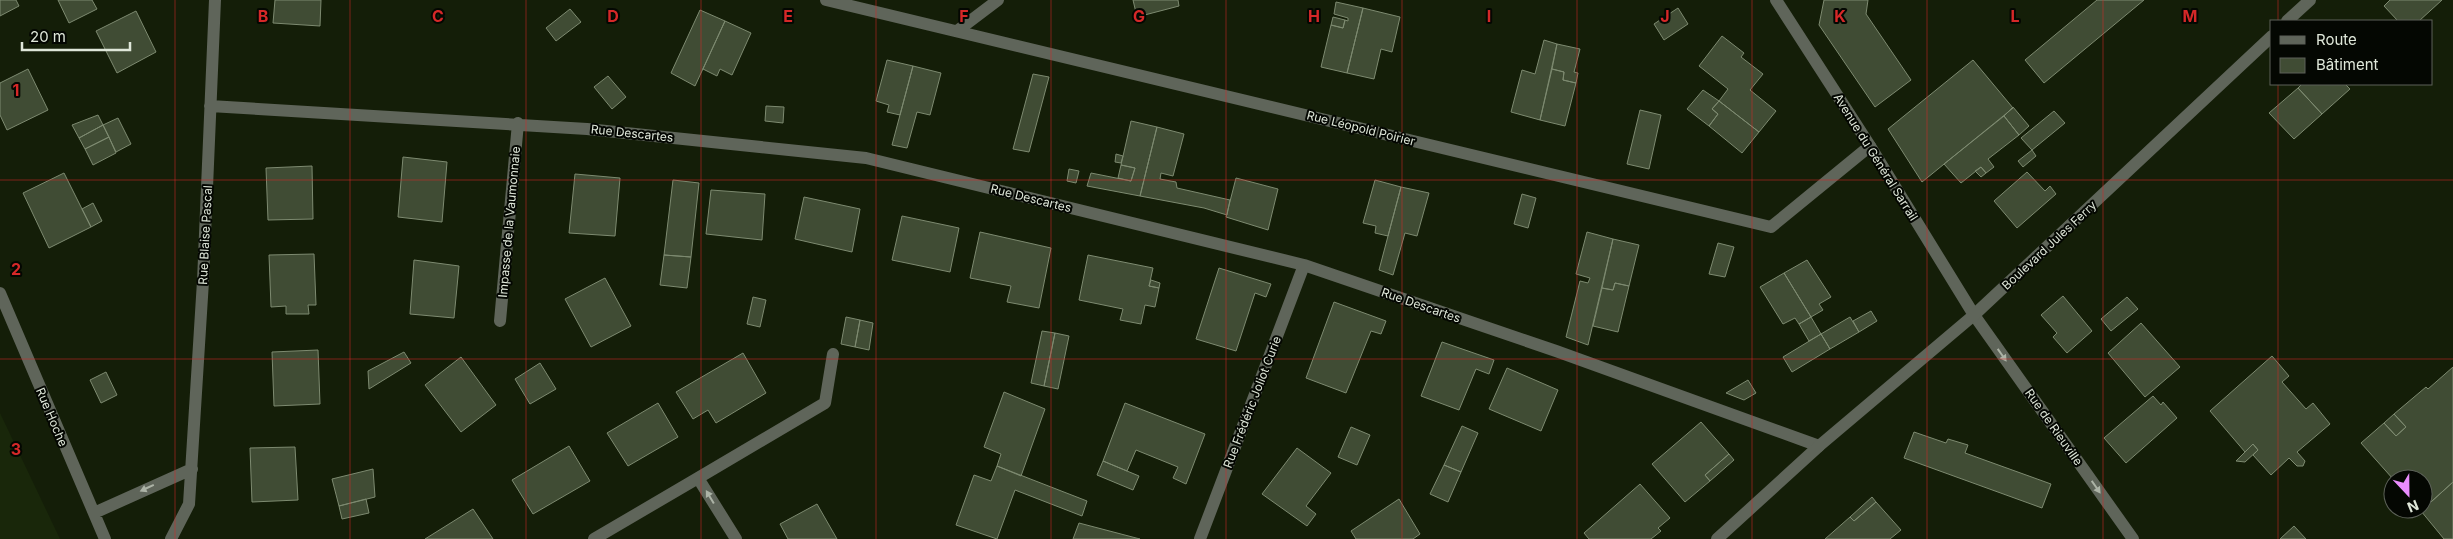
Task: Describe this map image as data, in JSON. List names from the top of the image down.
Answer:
{
  "streets": {
    "street": [
      "Rue Léopold Poirier",
      "Rue Descartes",
      "Avenue du Général Sarrail",
      "Impasse de la Vaumonnaie",
      "Rue Blaise Pascal",
      "Boulevard Jules Ferry",
      "Rue Frédéric Joliot Curie",
      "Rue Hoche",
      "Rue de Rieuville"
    ]
  },
  "crossings": [
    ["Rue Léopold Poirier", "Avenue du Général Sarrail"],
    ["Rue Descartes", "Impasse de la Vaumonnaie"],
    ["Rue Descartes", "Rue Blaise Pascal"],
    ["Rue Descartes", "Boulevard Jules Ferry"],
    ["Rue Descartes", "Rue Frédéric Joliot Curie"],
    ["Avenue du Général Sarrail", "Boulevard Jules Ferry"],
    ["Avenue du Général Sarrail", "Rue de Rieuville"],
    ["Boulevard Jules Ferry", "Rue de Rieuville"]
  ],
  "one_way": ["Rue de Rieuville"],
  "legend": ["Route", "Bâtiment"],
  "scale_bar": "20 m",
  "north": "bottom",
  "grid": {
    "columns": [
      "B",
      "C",
      "D",
      "E",
      "F",
      "G",
      "H",
      "I",
      "J",
      "K",
      "L",
      "M"
    ],
    "rows": ["1", "2", "3"]
  }
}
